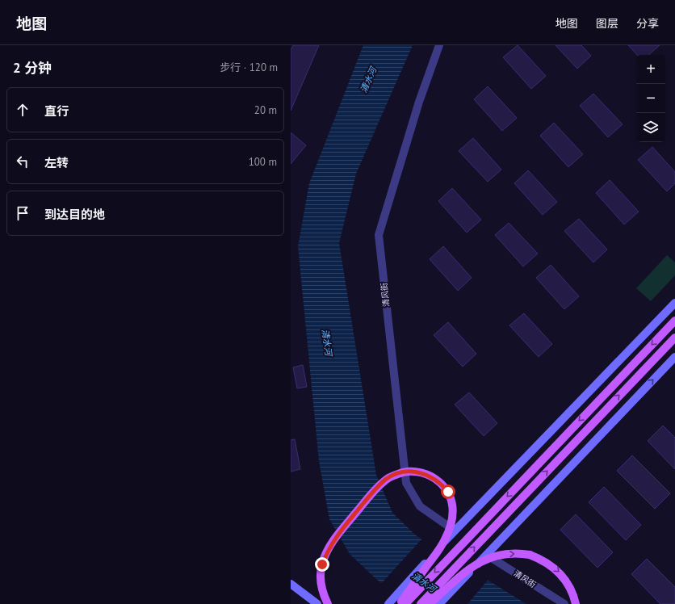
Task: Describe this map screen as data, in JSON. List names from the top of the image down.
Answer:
{
  "streets": {
    "street": ["清风街"]
  },
  "water": ["清水河"],
  "page": {
    "header": "地图",
    "nav": ["地图", "图层", "分享"],
    "heading": ["2 分钟", "步行 · 120 m"],
    "map_buttons": ["+", "−"],
    "list": [
      ["直行", "20 m"],
      ["左转", "100 m"],
      "到达目的地"
    ]
  }
}
